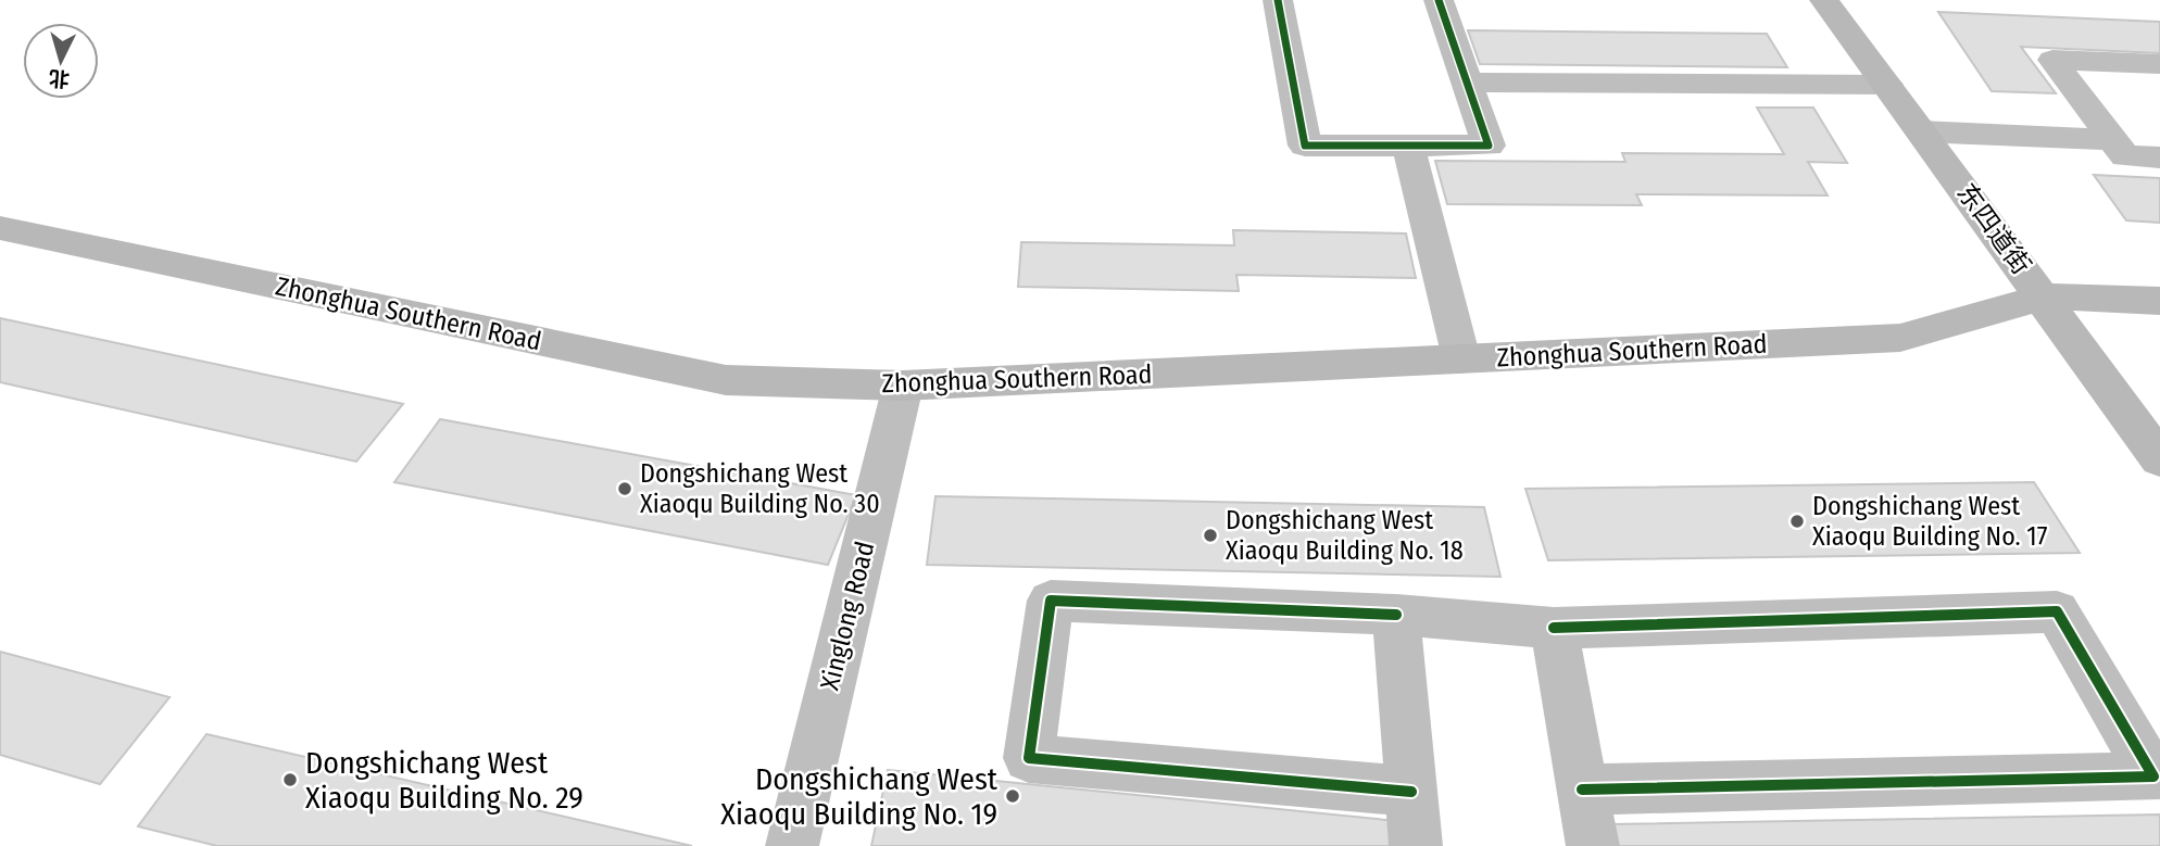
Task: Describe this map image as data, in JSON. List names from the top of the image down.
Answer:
{
  "streets": {
    "main road": ["东四道街", "Zhonghua Southern Road"],
    "street": ["Xinglong Road"]
  },
  "crossings": [
    ["东四道街", "Zhonghua Southern Road"],
    ["Zhonghua Southern Road", "Xinglong Road"]
  ],
  "places": [
    "Dongshichang West Xiaoqu Building No. 30",
    "Dongshichang West Xiaoqu Building No. 17",
    "Dongshichang West Xiaoqu Building No. 18",
    "Dongshichang West Xiaoqu Building No. 29",
    "Dongshichang West Xiaoqu Building No. 19"
  ],
  "north": "bottom"
}
